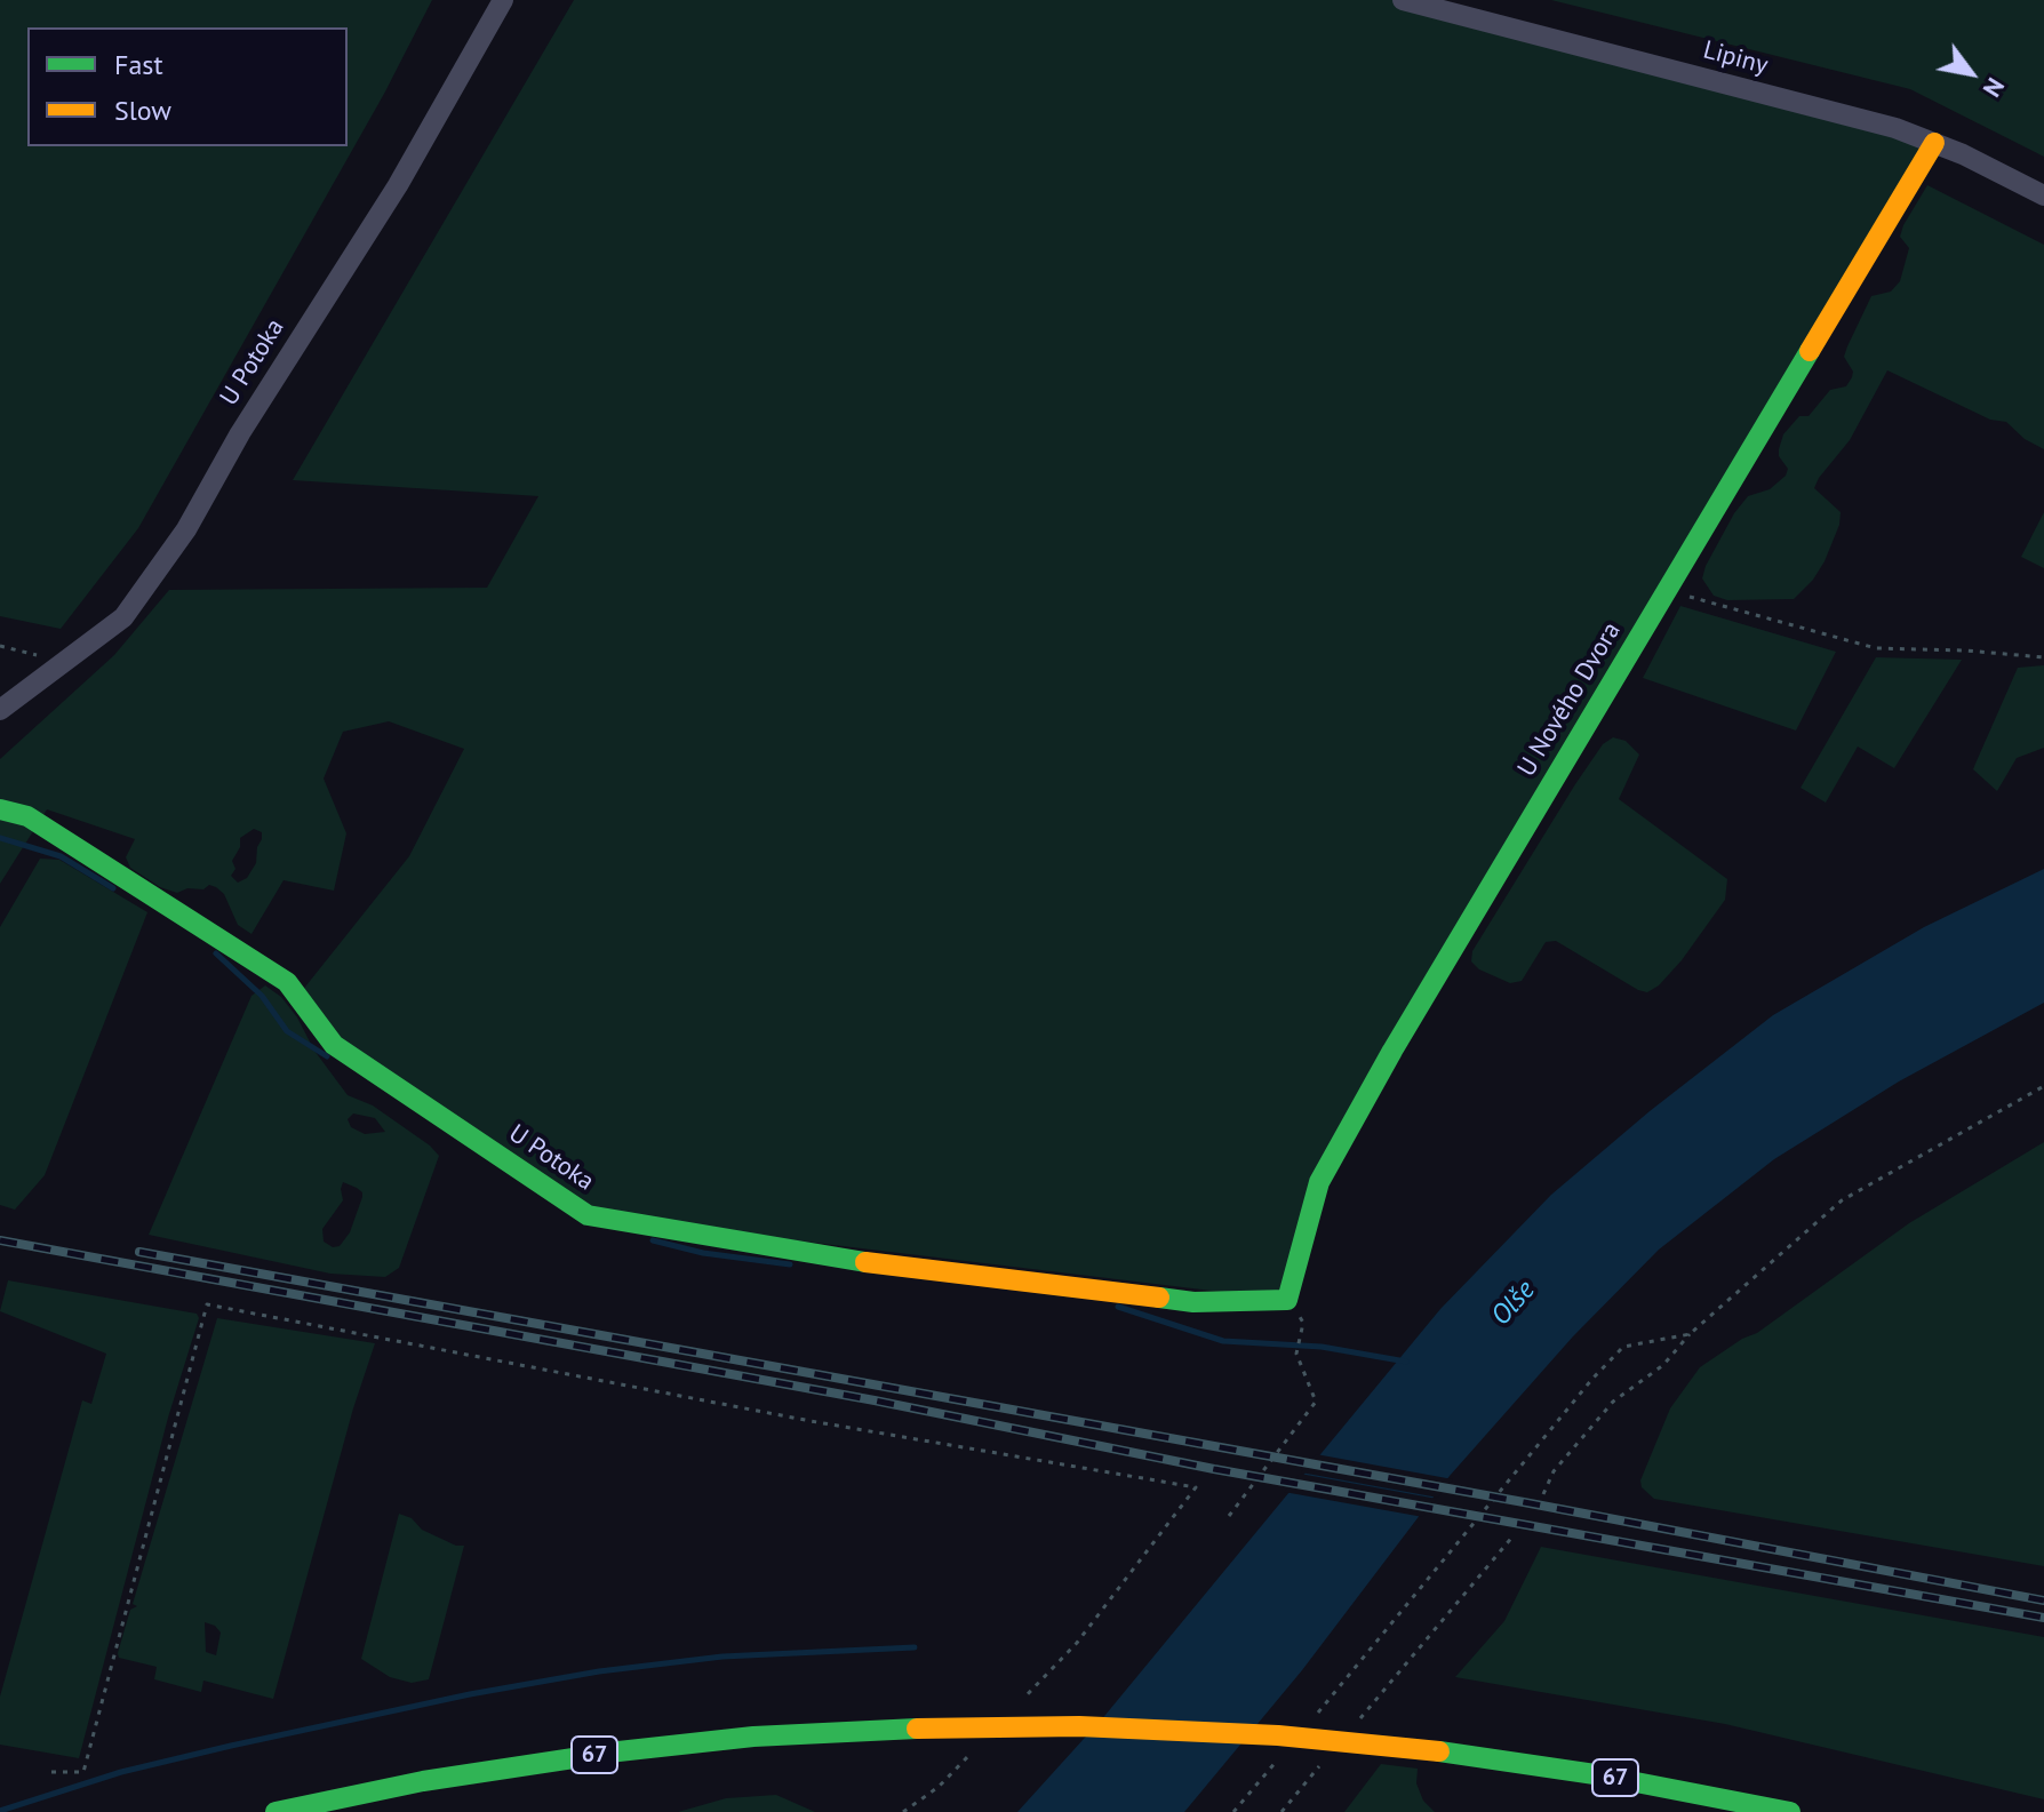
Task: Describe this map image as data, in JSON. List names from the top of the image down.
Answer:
{
  "streets": {
    "street": [
      "Lipiny",
      "U Potoka",
      "U Nového Dvora",
      "67"
    ]
  },
  "crossings": [
    ["Lipiny", "U Nového Dvora"],
    ["U Potoka", "U Nového Dvora"]
  ],
  "water": ["Olše"],
  "legend": ["Fast", "Slow"],
  "north": "bottom right"
}
